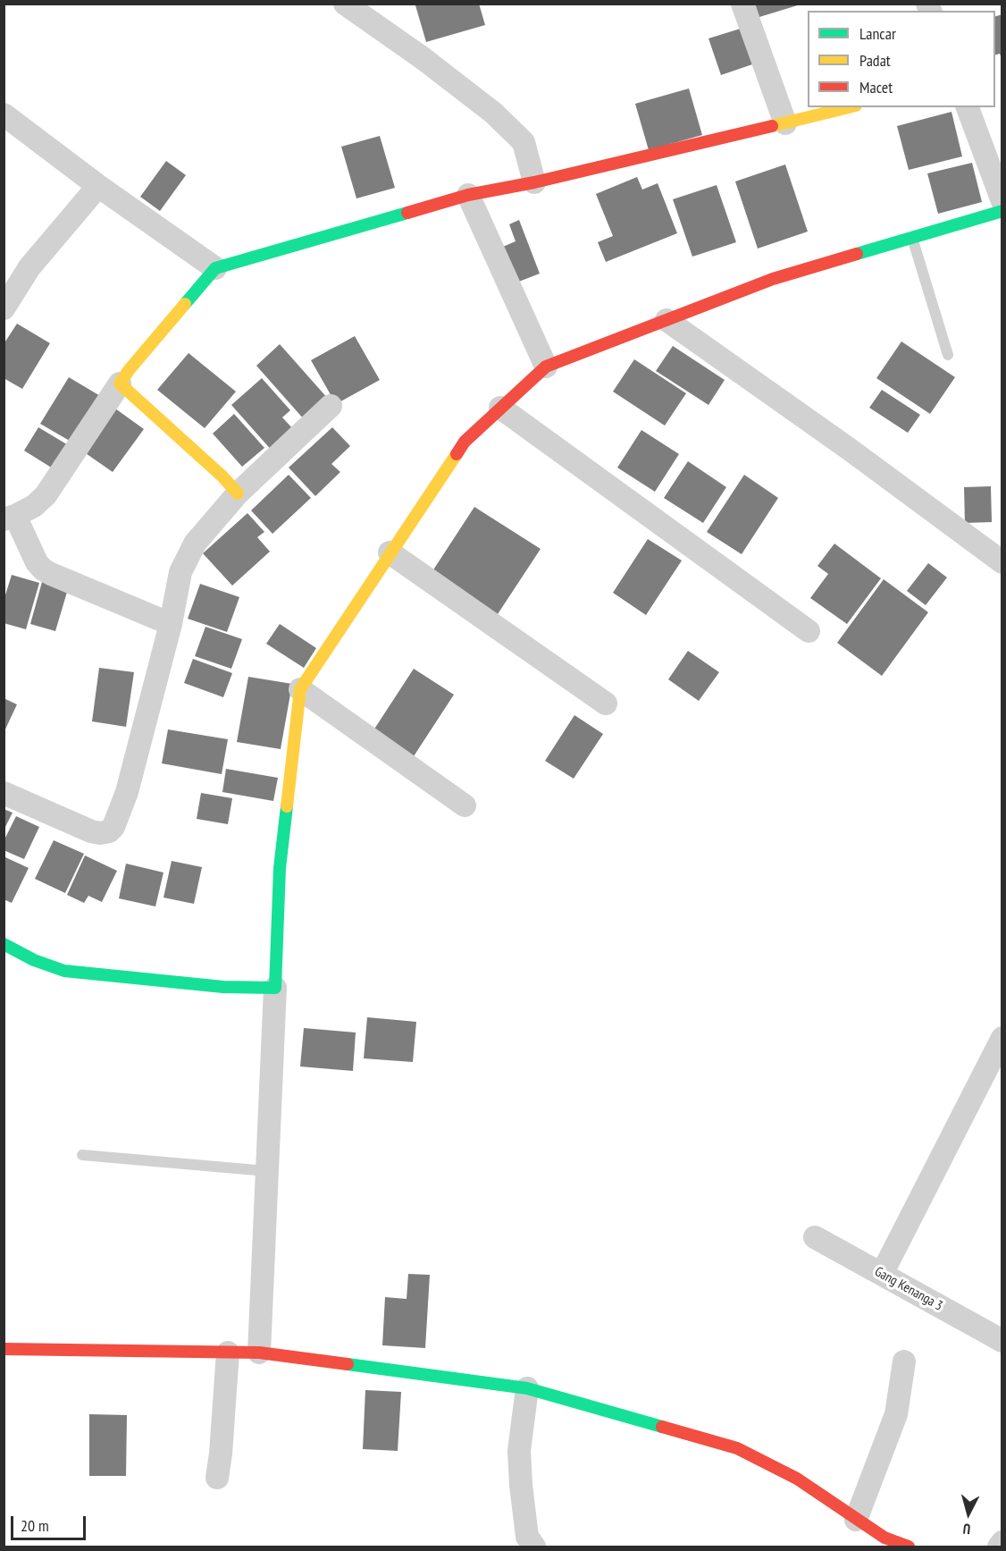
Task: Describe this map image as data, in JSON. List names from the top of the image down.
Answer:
{
  "streets": {
    "street": ["Gang Kenanga 3"]
  },
  "legend": ["Lancar", "Padat", "Macet"],
  "scale_bar": "20 m",
  "north": "bottom"
}
